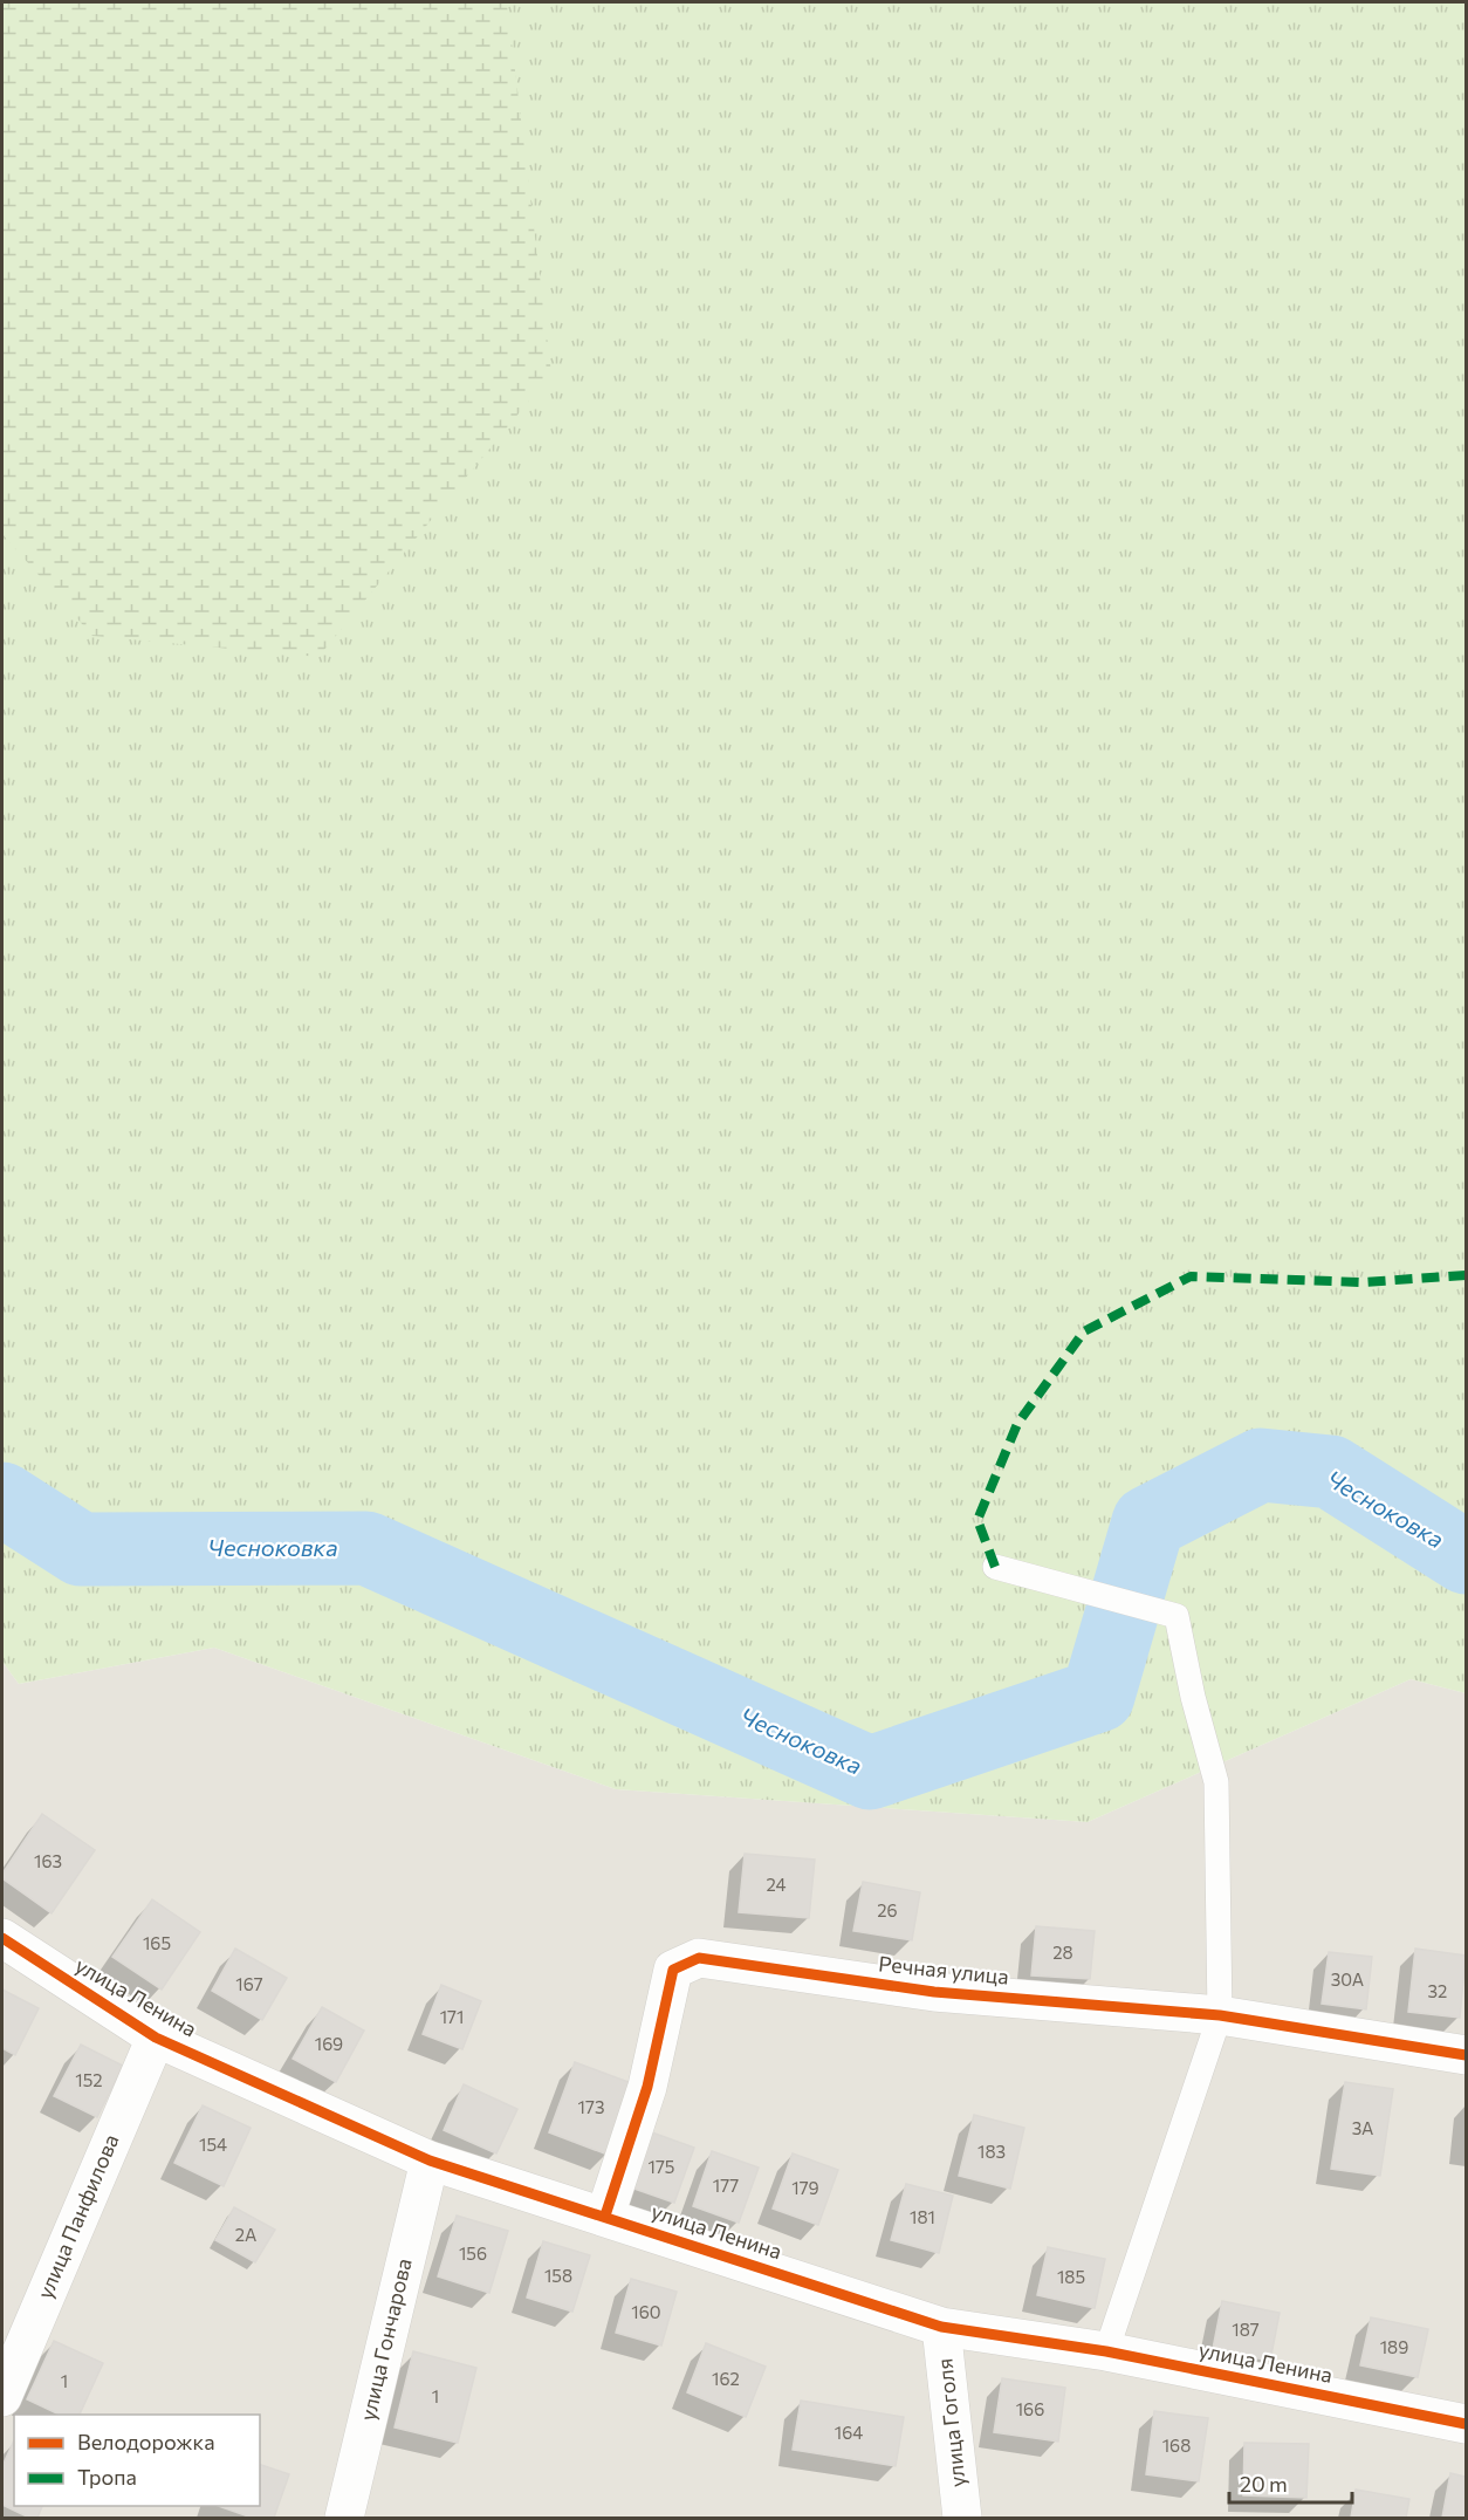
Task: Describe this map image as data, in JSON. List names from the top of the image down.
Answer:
{
  "streets": {
    "street": [
      "Речная улица",
      "улица Ленина",
      "улица Панфилова",
      "улица Гончарова",
      "улица Гоголя"
    ]
  },
  "crossings": [
    ["Речная улица", "улица Ленина"],
    ["улица Ленина", "улица Панфилова"],
    ["улица Ленина", "улица Гончарова"],
    ["улица Ленина", "улица Гоголя"]
  ],
  "water": ["Чесноковка"],
  "house_numbers": [
    "163",
    "24",
    "26",
    "165",
    "28",
    "30А",
    "167",
    "32",
    "171",
    "169",
    "152",
    "173",
    "3А",
    "154",
    "183",
    "175",
    "177",
    "179",
    "181",
    "2А",
    "156",
    "158",
    "185",
    "160",
    "187",
    "189",
    "162",
    "1",
    "1",
    "166",
    "164",
    "168"
  ],
  "legend": ["Велодорожка", "Тропа"],
  "scale_bar": "20 m"
}
